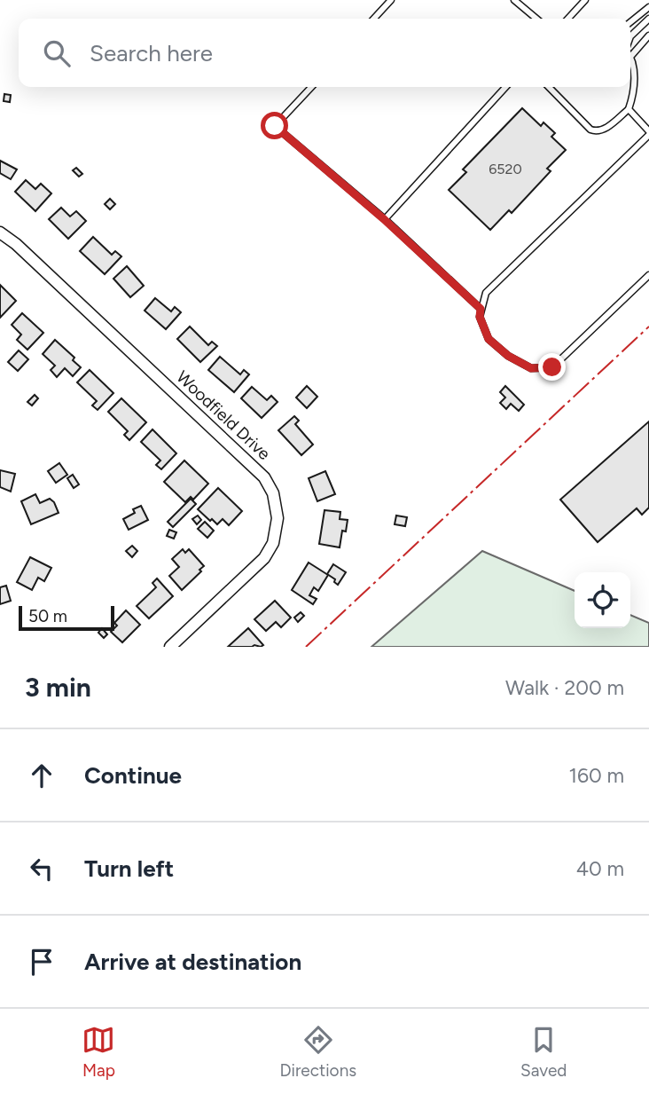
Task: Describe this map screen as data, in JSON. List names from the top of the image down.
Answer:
{
  "streets": {
    "street": ["Woodfield Drive"]
  },
  "house_numbers": ["6520"],
  "scale_bar": "50 m",
  "page": {
    "search": "Search here",
    "scale": "50 m",
    "heading": ["3 min", "Walk · 200 m"],
    "list": [
      ["Continue", "160 m"],
      ["Turn left", "40 m"],
      "Arrive at destination"
    ],
    "nav": ["Map", "Directions", "Saved"]
  }
}
